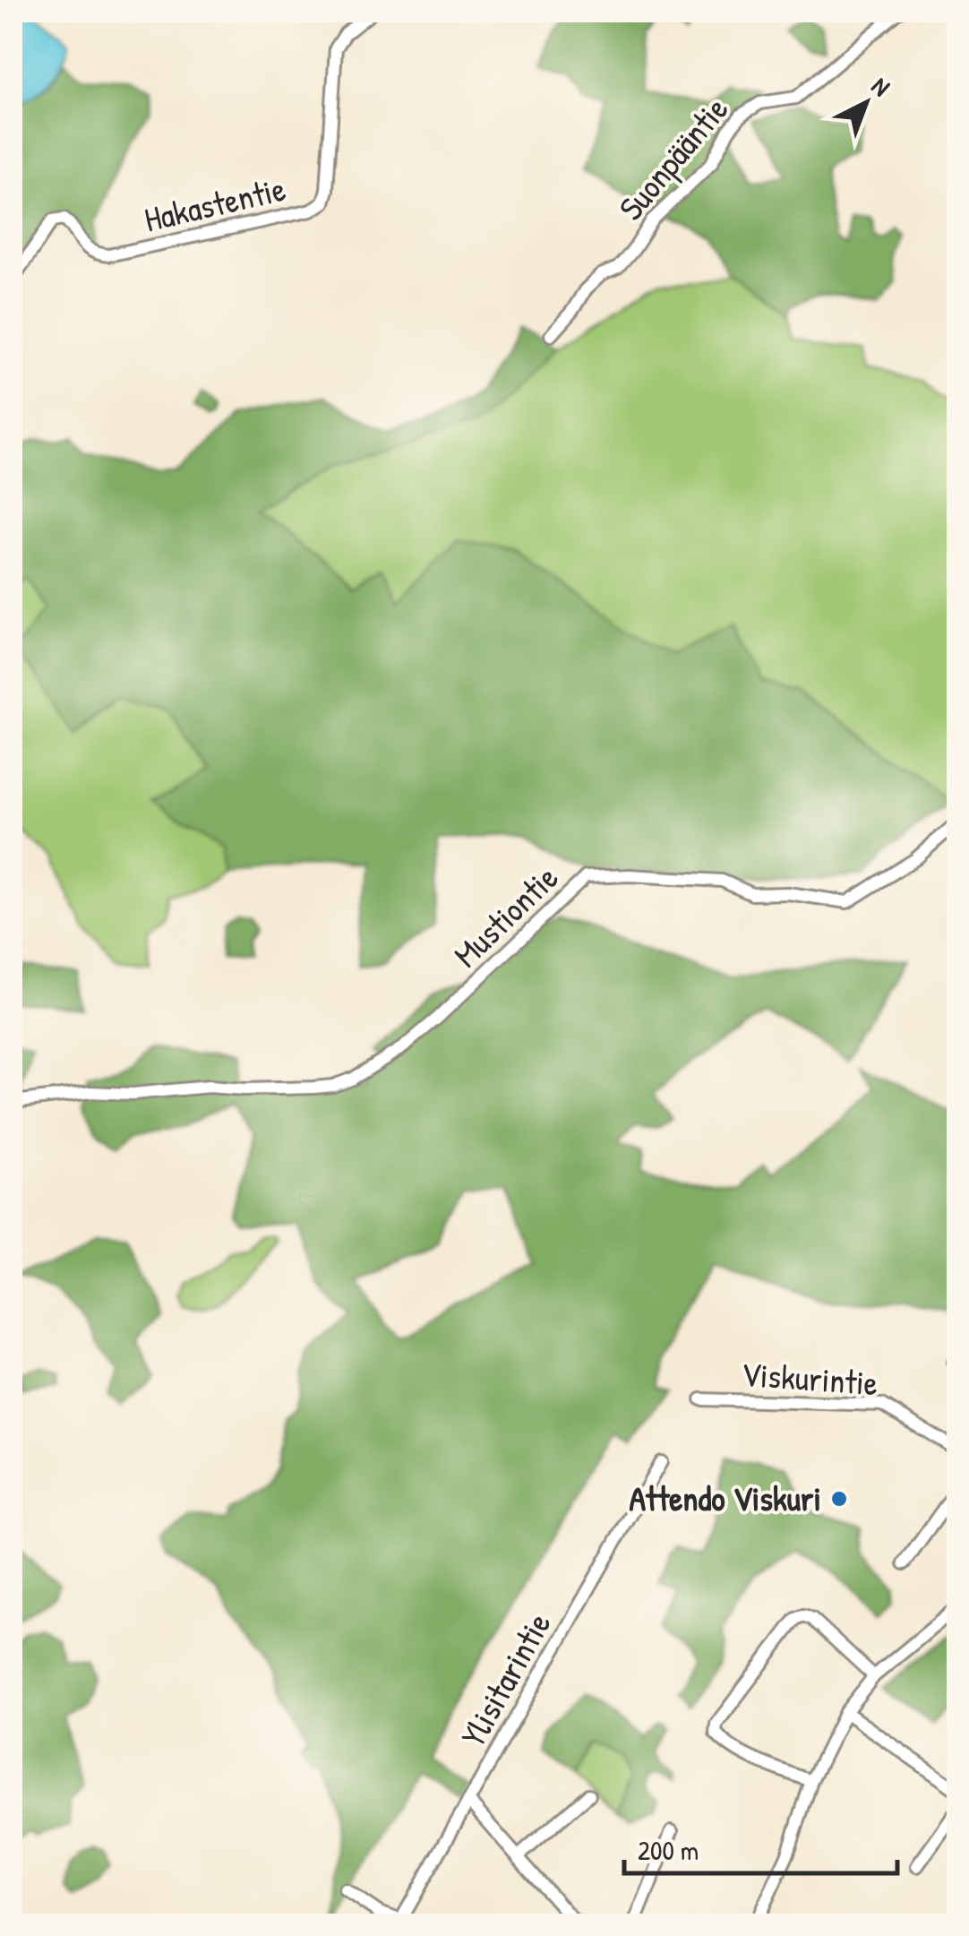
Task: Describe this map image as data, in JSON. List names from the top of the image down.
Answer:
{
  "streets": {
    "street": [
      "Suonpääntie",
      "Hakastentie",
      "Mustiontie",
      "Viskurintie",
      "Ylisitarintie"
    ]
  },
  "places": ["Attendo Viskuri"],
  "scale_bar": "200 m",
  "north": "top right"
}
